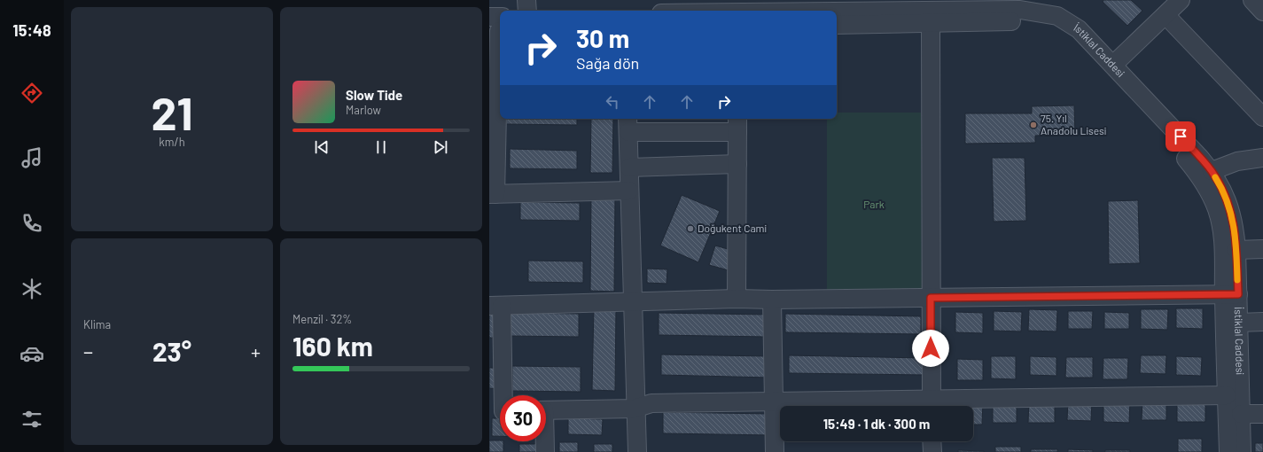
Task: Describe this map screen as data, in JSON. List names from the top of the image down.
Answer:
{
  "streets": {
    "street": ["İstiklal Caddesi"]
  },
  "parks": ["Park"],
  "places": ["75. Yıl Anadolu Lisesi", "Doğukent Cami"],
  "page": {
    "tabs": "15:48",
    "tile": [
      ["21", "km/h"],
      "Klima",
      ["Menzil · 32%", "160 km"]
    ],
    "turn": ["30 m", "Sağa dön"],
    "song": ["Slow Tide", "Marlow"],
    "heat": ["−", "23°", "+"],
    "limit": "30",
    "trip": "15:49 · 1 dk · 300 m"
  }
}
